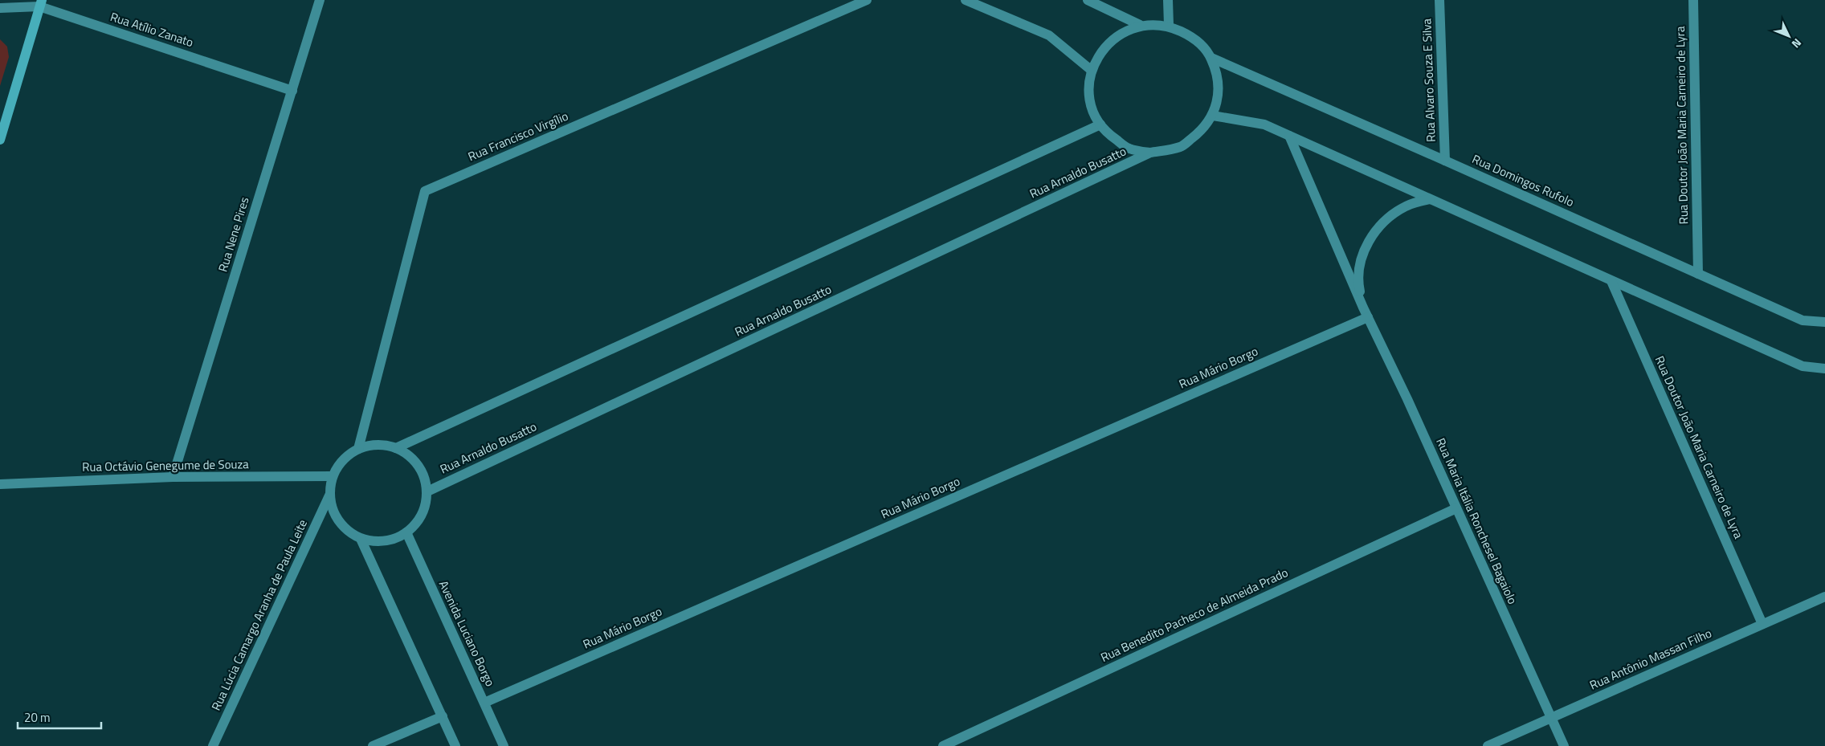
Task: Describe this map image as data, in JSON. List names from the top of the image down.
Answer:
{
  "streets": {
    "street": [
      "Rua Atílio Zanato",
      "Rua Alvaro Souza E Silva",
      "Rua Doutor João Maria Carneiro de Lyra",
      "Rua Francisco Virgílio",
      "Rua Arnaldo Busatto",
      "Rua Domingos Rufolo",
      "Rua Nene Pires",
      "Rua Mário Borgo",
      "Rua Octávio Genegume de Souza",
      "Rua Maria Itália Ronchesel Bagaiolo",
      "Rua Lúcia Camargo Aranha de Paula Leite",
      "Rua Benedito Pacheco de Almeida Prado",
      "Avenida Luciano Borgo",
      "Rua Antônio Massan Filho"
    ]
  },
  "crossings": [
    ["Rua Atílio Zanato", "Rua Nene Pires"],
    ["Rua Alvaro Souza E Silva", "Rua Domingos Rufolo"],
    ["Rua Doutor João Maria Carneiro de Lyra", "Rua Domingos Rufolo"],
    ["Rua Doutor João Maria Carneiro de Lyra", "Rua Antônio Massan Filho"],
    ["Rua Francisco Virgílio", "Rua Arnaldo Busatto"],
    ["Rua Francisco Virgílio", "Rua Octávio Genegume de Souza"],
    ["Rua Francisco Virgílio", "Rua Lúcia Camargo Aranha de Paula Leite"],
    ["Rua Francisco Virgílio", "Avenida Luciano Borgo"],
    ["Rua Arnaldo Busatto", "Rua Domingos Rufolo"],
    ["Rua Arnaldo Busatto", "Rua Octávio Genegume de Souza"],
    ["Rua Arnaldo Busatto", "Rua Lúcia Camargo Aranha de Paula Leite"],
    ["Rua Arnaldo Busatto", "Avenida Luciano Borgo"],
    ["Rua Nene Pires", "Rua Octávio Genegume de Souza"],
    ["Rua Mário Borgo", "Rua Maria Itália Ronchesel Bagaiolo"],
    ["Rua Mário Borgo", "Avenida Luciano Borgo"],
    ["Rua Octávio Genegume de Souza", "Rua Lúcia Camargo Aranha de Paula Leite"],
    ["Rua Octávio Genegume de Souza", "Avenida Luciano Borgo"],
    ["Rua Maria Itália Ronchesel Bagaiolo", "Rua Benedito Pacheco de Almeida Prado"],
    ["Rua Maria Itália Ronchesel Bagaiolo", "Rua Antônio Massan Filho"],
    ["Rua Lúcia Camargo Aranha de Paula Leite", "Avenida Luciano Borgo"]
  ],
  "scale_bar": "20 m",
  "north": "bottom right"
}
